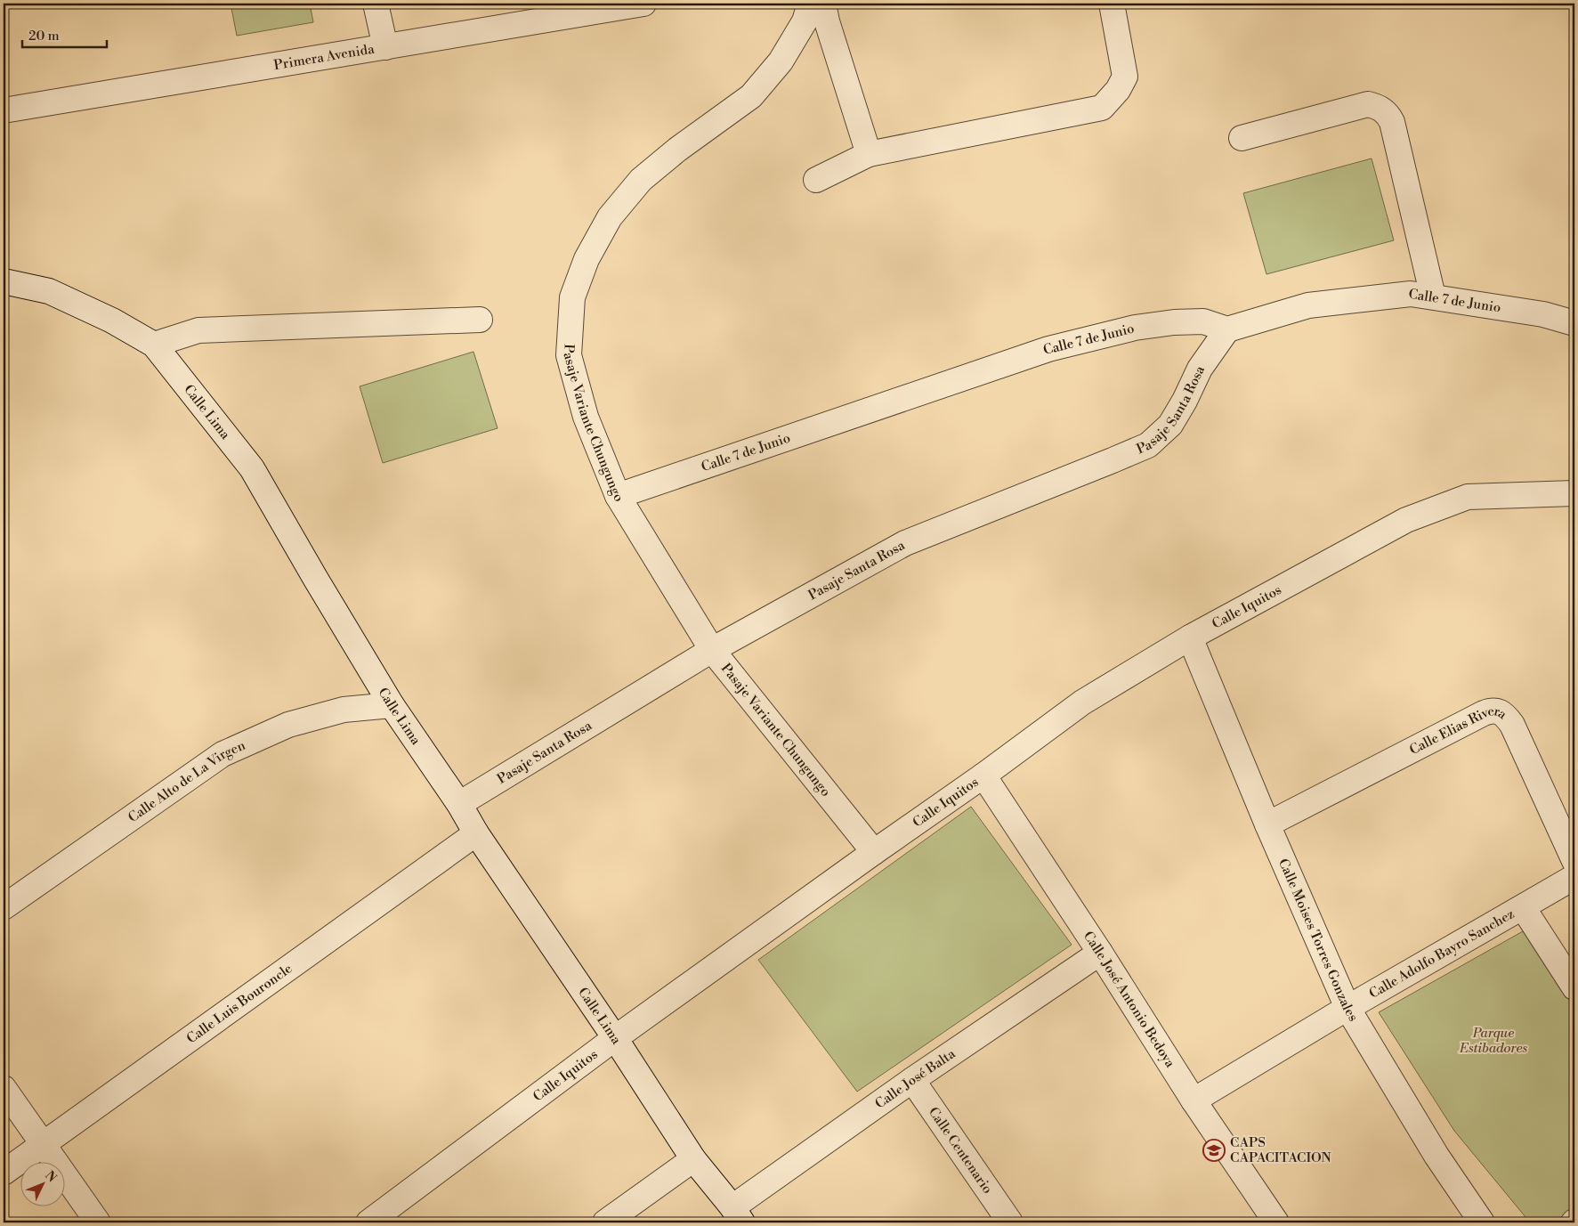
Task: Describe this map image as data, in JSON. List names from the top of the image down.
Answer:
{
  "streets": {
    "street": [
      "Primera Avenida",
      "Calle 7 de Junio",
      "Pasaje Santa Rosa",
      "Calle Lima",
      "Pasaje Variante Chungungo",
      "Calle Iquitos",
      "Calle Elias Rivera",
      "Calle Alto de La Virgen",
      "Calle Moises Torres Gonzales",
      "Calle Adolfo Bayro Sanchez",
      "Calle José Antonio Bedoya",
      "Calle Luis Bouroncle",
      "Calle José Balta",
      "Calle Centenario"
    ]
  },
  "crossings": [
    ["Calle 7 de Junio", "Pasaje Santa Rosa"],
    ["Calle 7 de Junio", "Pasaje Variante Chungungo"],
    ["Pasaje Santa Rosa", "Calle Lima"],
    ["Pasaje Santa Rosa", "Pasaje Variante Chungungo"],
    ["Calle Lima", "Calle Iquitos"],
    ["Calle Lima", "Calle Alto de La Virgen"],
    ["Calle Lima", "Calle Luis Bouroncle"],
    ["Calle Lima", "Calle José Balta"],
    ["Pasaje Variante Chungungo", "Calle Iquitos"],
    ["Calle Iquitos", "Calle Moises Torres Gonzales"],
    ["Calle Iquitos", "Calle José Antonio Bedoya"],
    ["Calle Elias Rivera", "Calle Moises Torres Gonzales"],
    ["Calle Moises Torres Gonzales", "Calle Adolfo Bayro Sanchez"],
    ["Calle Adolfo Bayro Sanchez", "Calle José Antonio Bedoya"],
    ["Calle José Antonio Bedoya", "Calle José Balta"],
    ["Calle José Balta", "Calle Centenario"]
  ],
  "parks": ["Parque Estibadores"],
  "places": {
    "school or university": ["CAPS CAPACITACION"]
  },
  "scale_bar": "20 m",
  "north": "top right"
}
